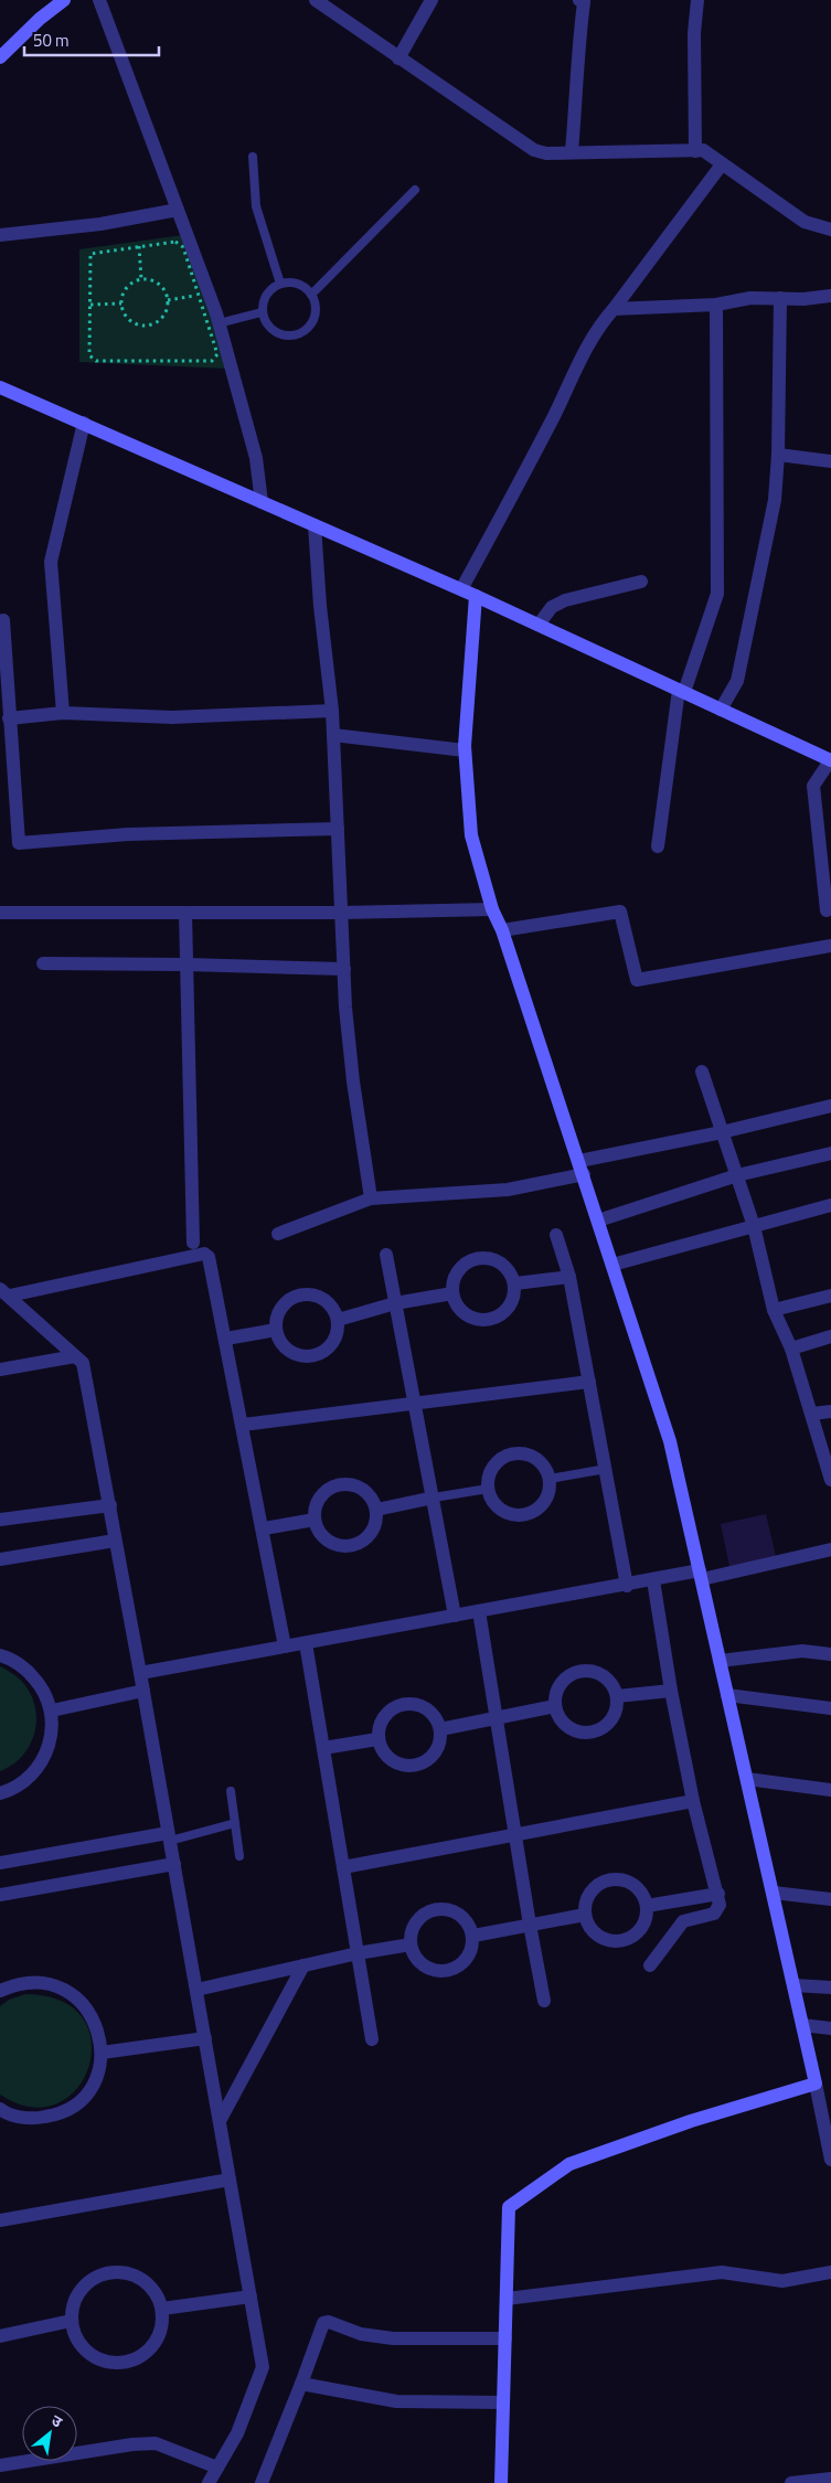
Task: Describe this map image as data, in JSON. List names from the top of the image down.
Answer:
{
  "scale_bar": "50 m",
  "north": "top right"
}
